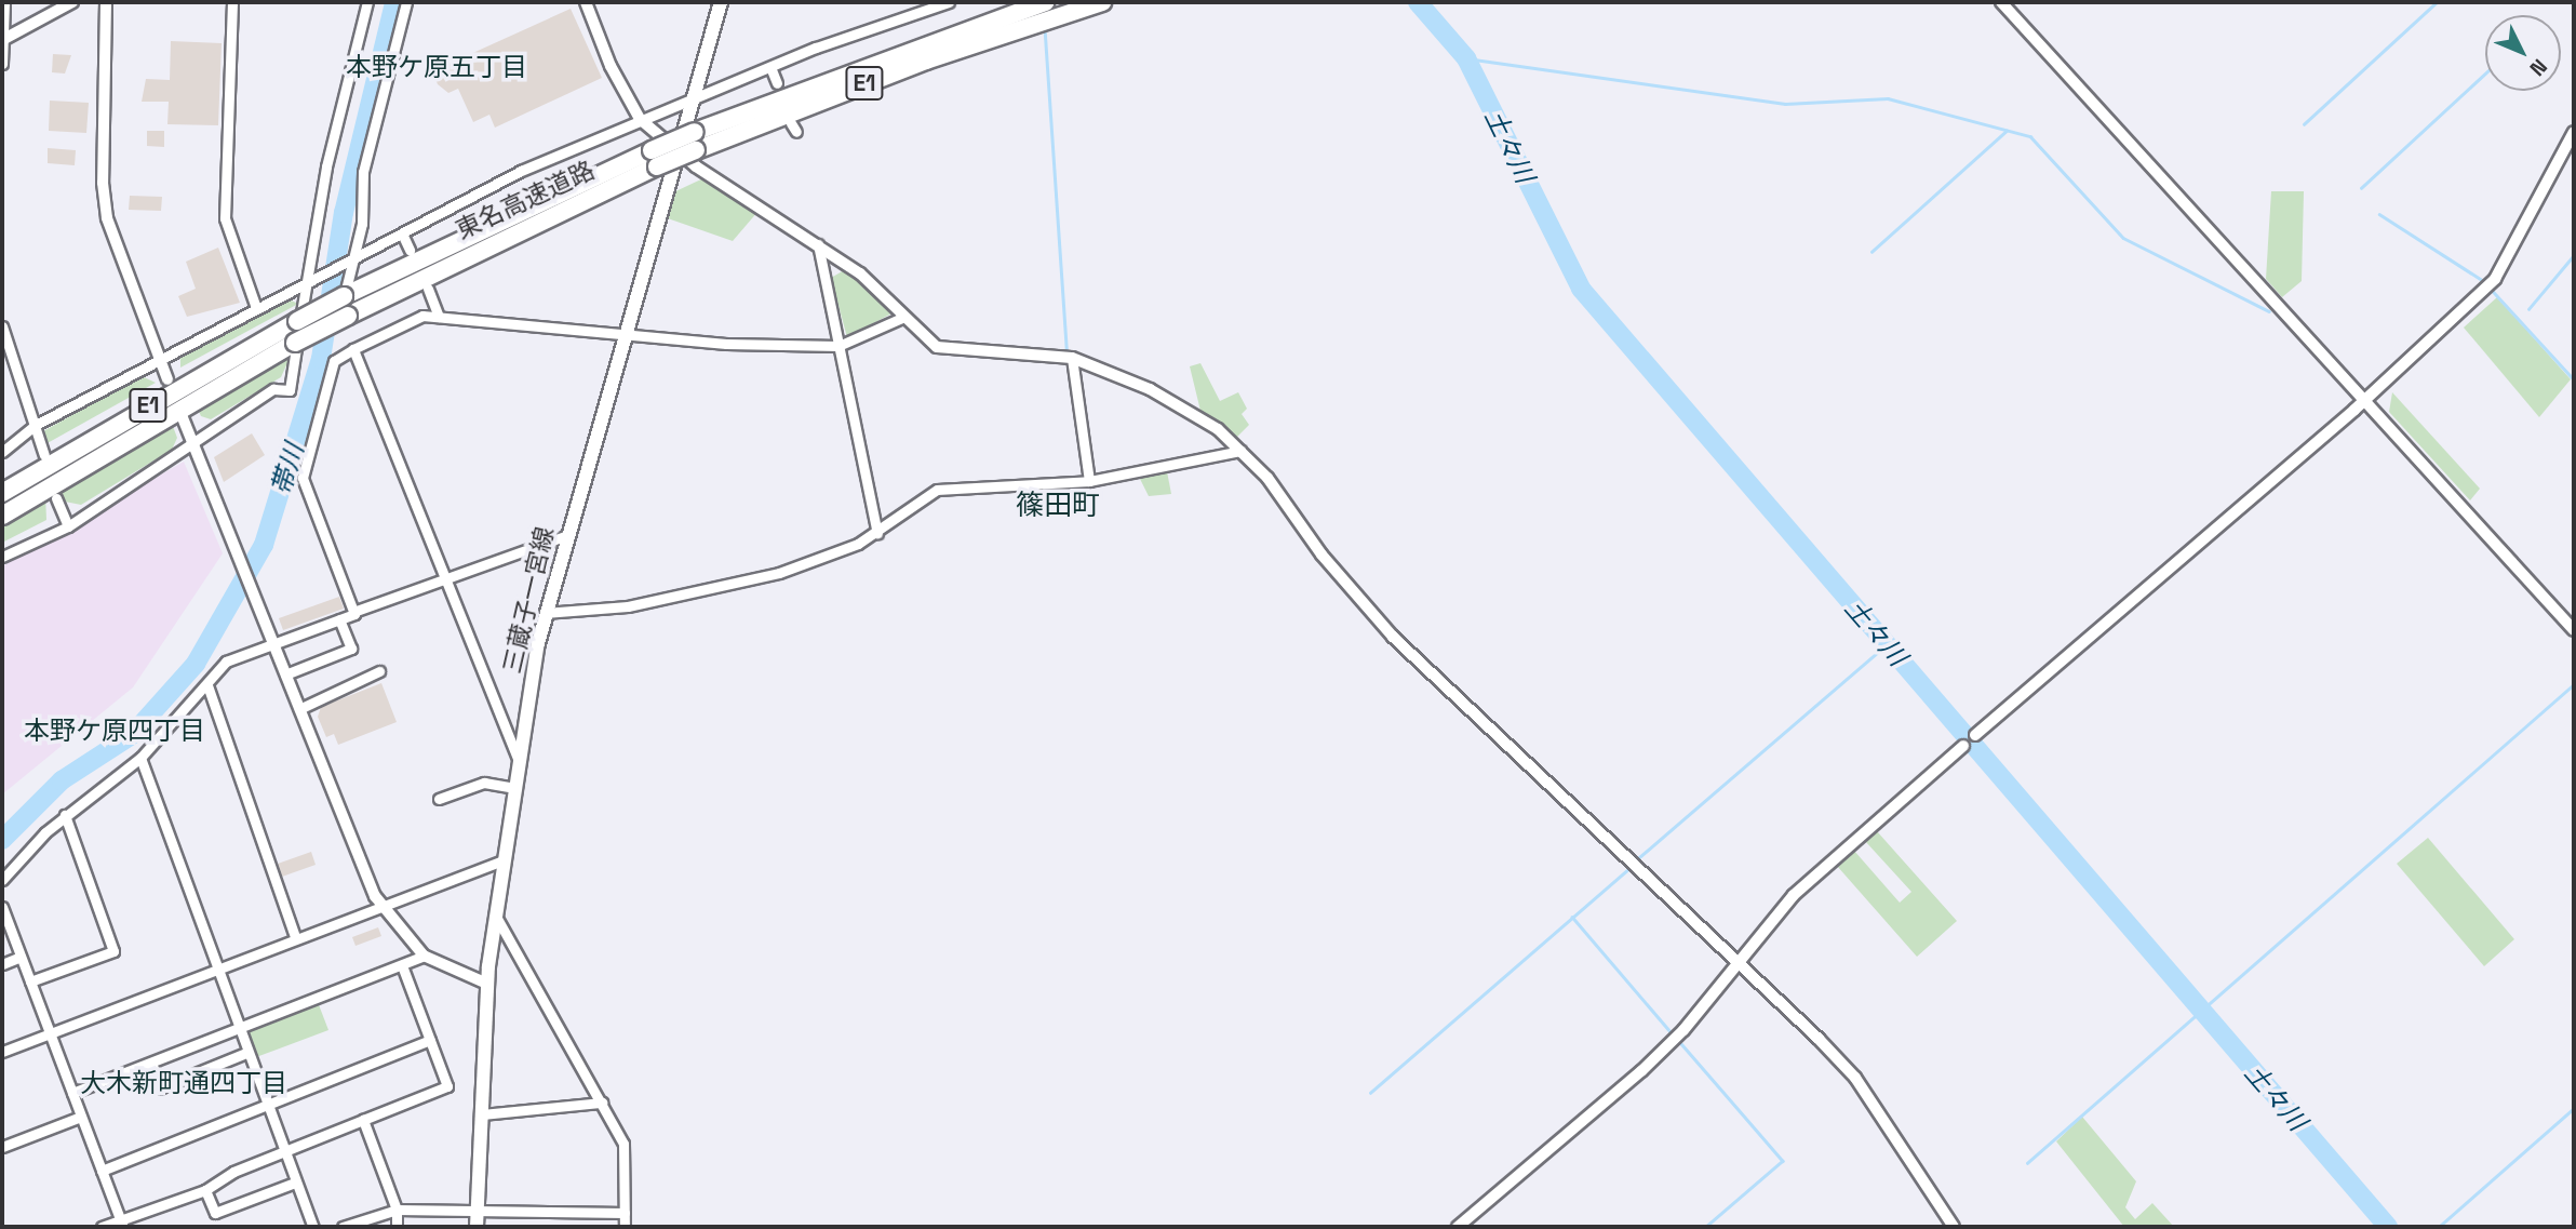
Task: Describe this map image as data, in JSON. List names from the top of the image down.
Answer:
{
  "streets": {
    "highway": ["E1", "東名高速道路"],
    "main road": ["三蔵子一宮線"]
  },
  "districts": [
    "本野ケ原五丁目",
    "篠田町",
    "本野ケ原四丁目",
    "大木新町通四丁目"
  ],
  "water": ["土々川", "帯川"],
  "north": "bottom right"
}
